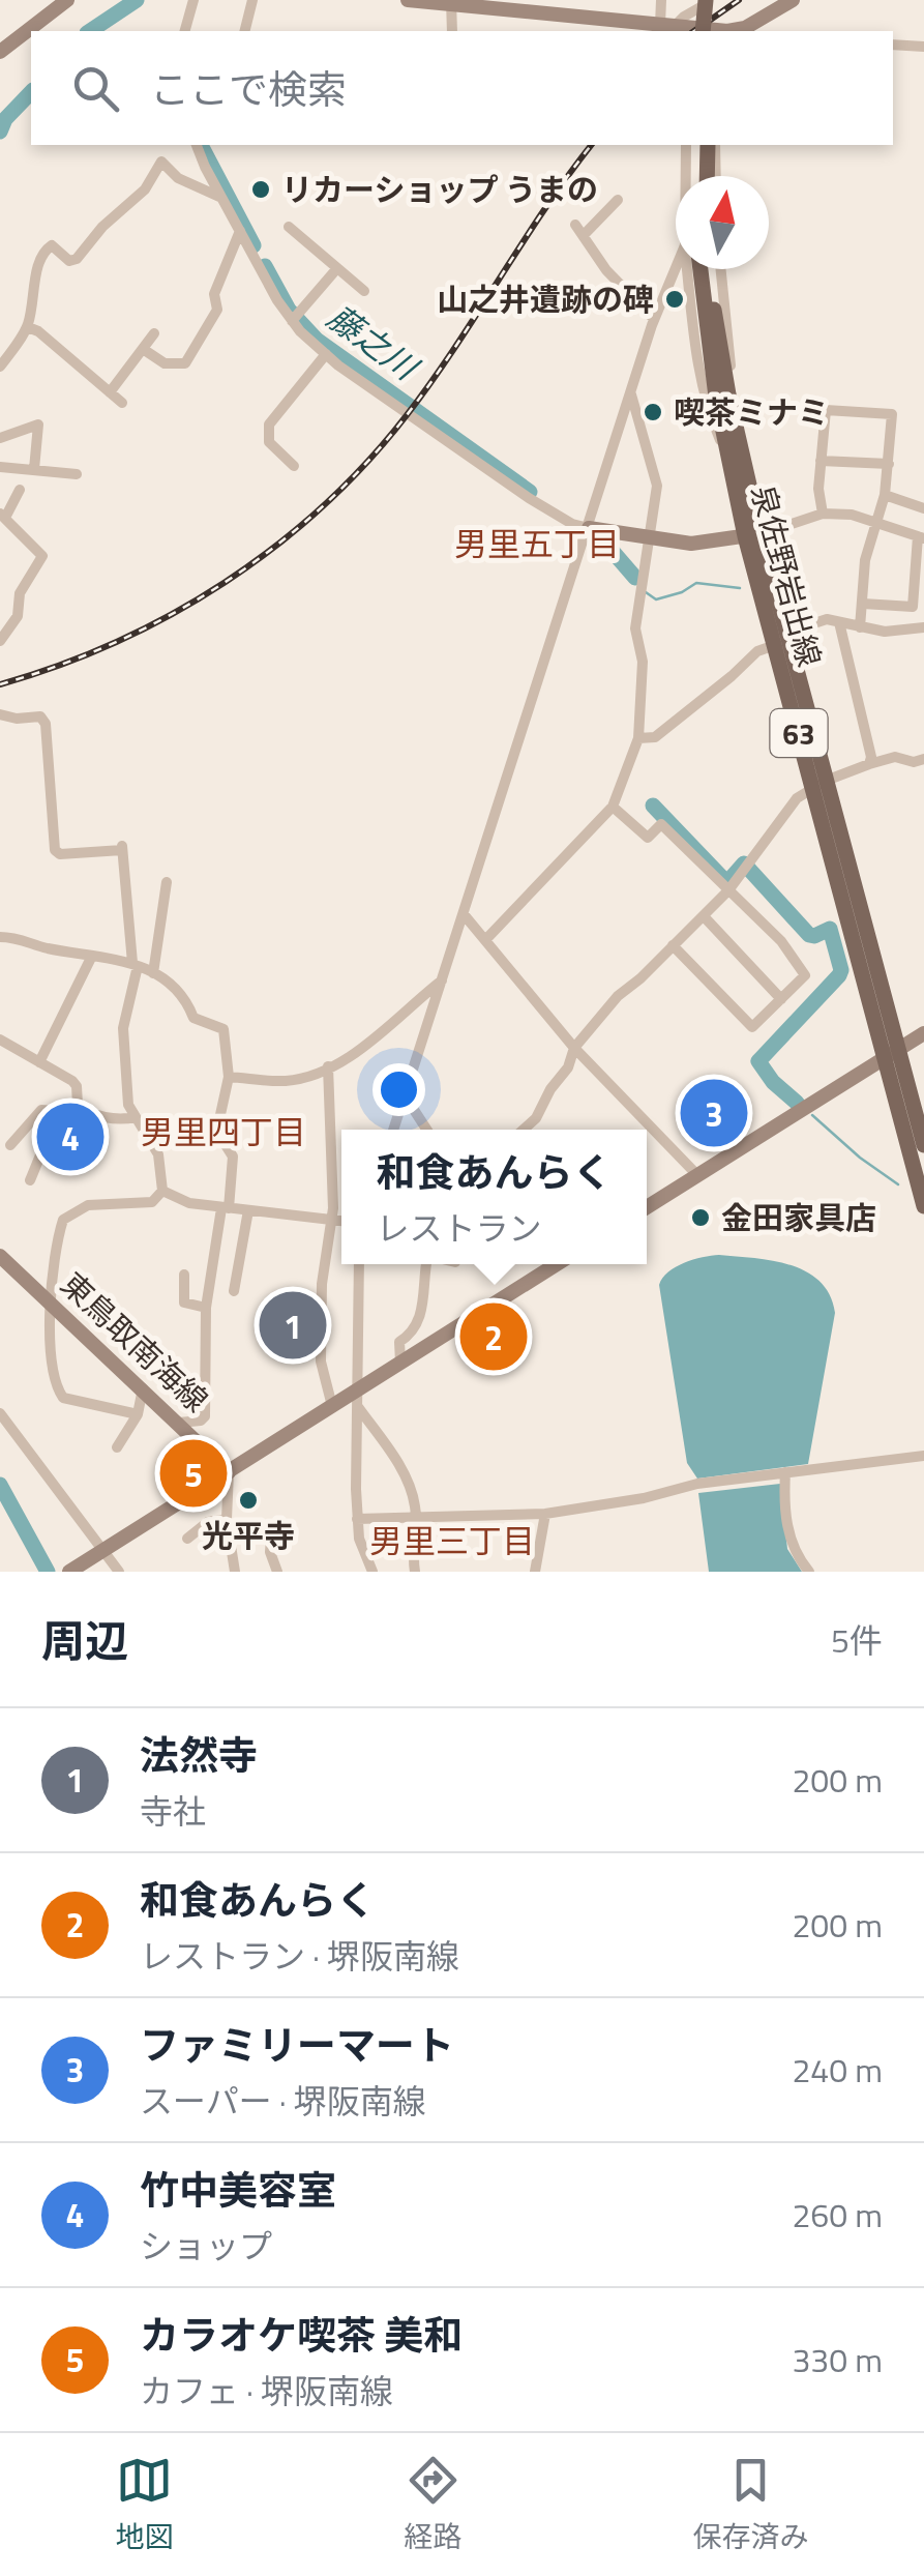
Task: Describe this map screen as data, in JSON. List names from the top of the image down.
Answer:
{
  "streets": {
    "main road": ["泉佐野岩出線", "63", "東鳥取南海線"]
  },
  "districts": ["男里五丁目", "男里四丁目", "男里三丁目"],
  "water": ["藤之川"],
  "places": [
    "リカーショップ うまの",
    "山之井遺跡の碑",
    "喫茶ミナミ",
    "金田家具店",
    "光平寺"
  ],
  "north": "top",
  "page": {
    "search": "ここで検索",
    "pins": [
      "3",
      "4",
      "1",
      "2",
      "5"
    ],
    "popup": ["和食あんらく", "レストラン"],
    "heading": ["周辺", "5件"],
    "list": [
      {
        "mark": "1",
        "name": "法然寺",
        "note": "寺社",
        "value": "200 m"
      },
      {
        "mark": "2",
        "name": "和食あんらく",
        "note": "レストラン · 堺阪南線",
        "value": "200 m"
      },
      {
        "mark": "3",
        "name": "ファミリーマート",
        "note": "スーパー · 堺阪南線",
        "value": "240 m"
      },
      {
        "mark": "4",
        "name": "竹中美容室",
        "note": "ショップ",
        "value": "260 m"
      },
      {
        "mark": "5",
        "name": "カラオケ喫茶 美和",
        "note": "カフェ · 堺阪南線",
        "value": "330 m"
      }
    ],
    "nav": ["地図", "経路", "保存済み"]
  }
}
